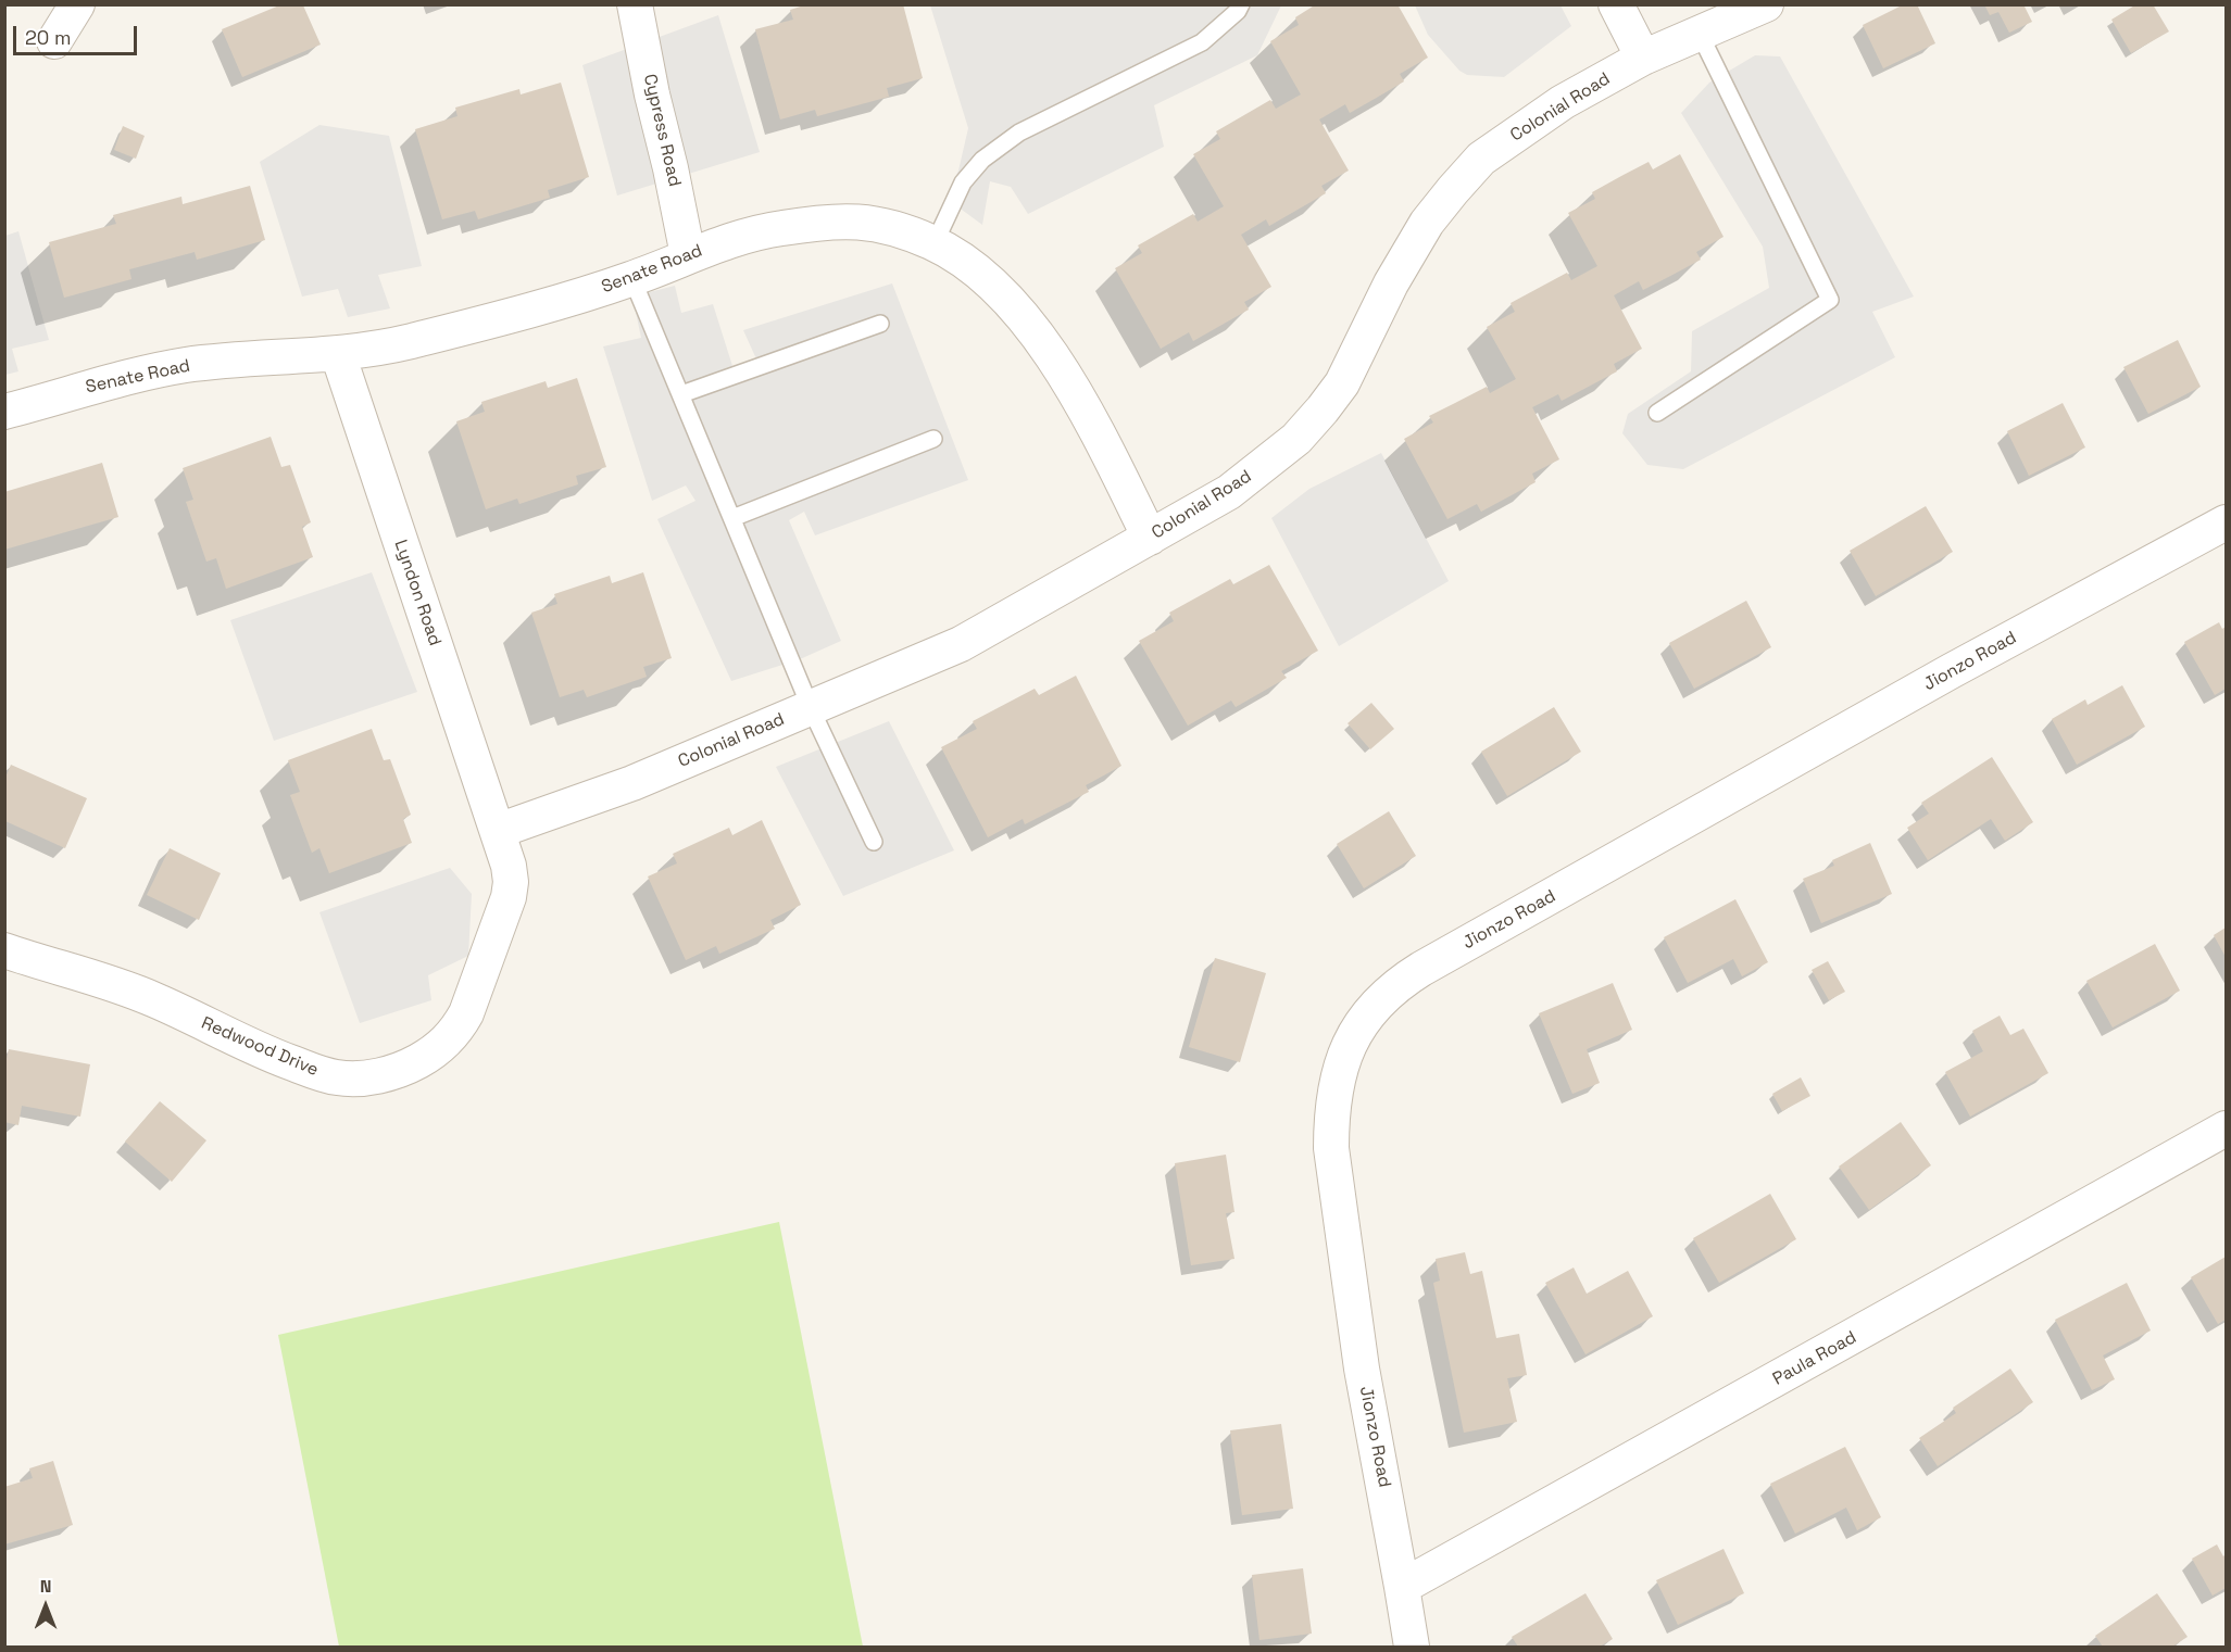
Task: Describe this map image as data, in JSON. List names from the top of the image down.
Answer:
{
  "streets": {
    "street": [
      "Colonial Road",
      "Cypress Road",
      "Senate Road",
      "Lyndon Road",
      "Jionzo Road",
      "Redwood Drive",
      "Paula Road"
    ]
  },
  "crossings": [
    ["Colonial Road", "Senate Road"],
    ["Colonial Road", "Lyndon Road"],
    ["Colonial Road", "Redwood Drive"],
    ["Cypress Road", "Senate Road"],
    ["Senate Road", "Lyndon Road"],
    ["Lyndon Road", "Redwood Drive"],
    ["Jionzo Road", "Paula Road"]
  ],
  "scale_bar": "20 m",
  "north": "top"
}
